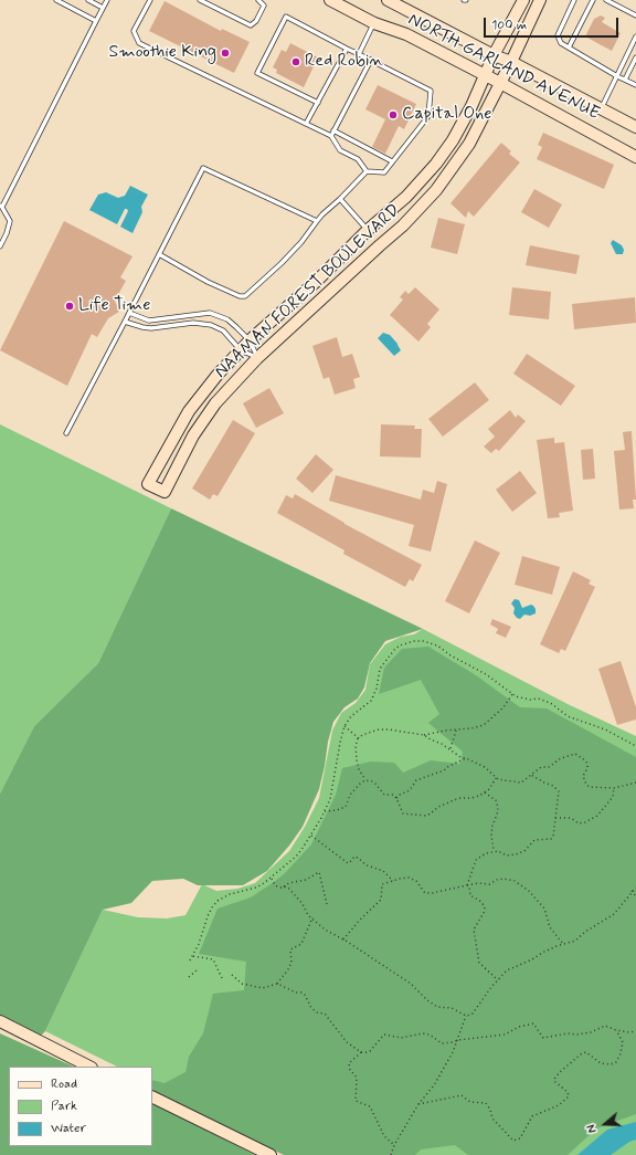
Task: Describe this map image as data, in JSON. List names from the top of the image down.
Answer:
{
  "streets": {
    "street": ["NORTH GARLAND AVENUE", "NAAMAN FOREST BOULEVARD"]
  },
  "crossings": [
    ["NORTH GARLAND AVENUE", "NAAMAN FOREST BOULEVARD"]
  ],
  "places": [
    "Smoothie King",
    "Red Robin",
    "Capital One",
    "Life Time"
  ],
  "legend": ["Road", "Park", "Water"],
  "scale_bar": "100 m",
  "north": "left"
}
